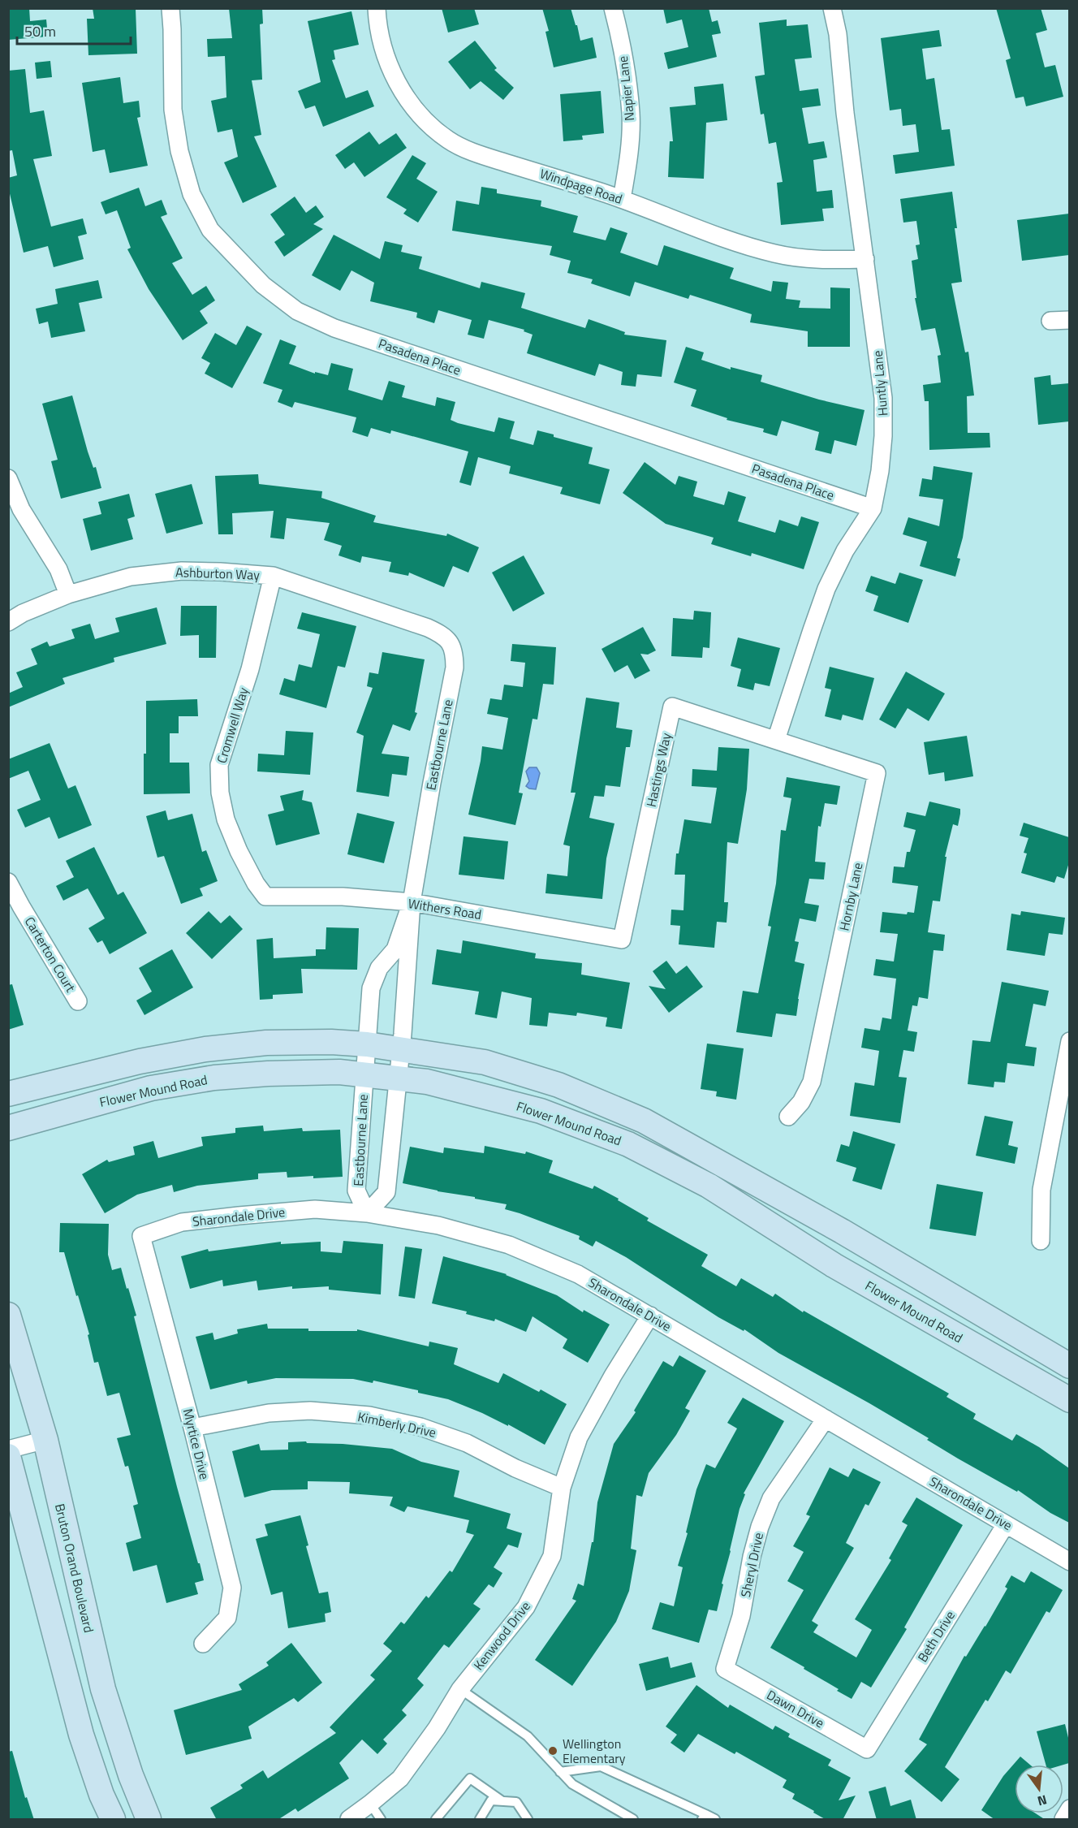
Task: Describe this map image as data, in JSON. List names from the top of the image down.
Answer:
{
  "streets": {
    "main road": ["Flower Mound Road", "Bruton Orand Boulevard"],
    "street": [
      "Napier Lane",
      "Windpage Road",
      "Pasadena Place",
      "Huntly Lane",
      "Ashburton Way",
      "Cromwell Way",
      "Eastbourne Lane",
      "Hastings Way",
      "Hornby Lane",
      "Withers Road",
      "Carterton Court",
      "Sharondale Drive",
      "Kimberly Drive",
      "Myrtice Drive",
      "Sheryl Drive",
      "Kenwood Drive",
      "Beth Drive",
      "Dawn Drive"
    ]
  },
  "crossings": [
    ["Napier Lane", "Windpage Road"],
    ["Windpage Road", "Huntly Lane"],
    ["Pasadena Place", "Huntly Lane"],
    ["Huntly Lane", "Hastings Way"],
    ["Huntly Lane", "Hornby Lane"],
    ["Ashburton Way", "Cromwell Way"],
    ["Ashburton Way", "Eastbourne Lane"],
    ["Cromwell Way", "Withers Road"],
    ["Eastbourne Lane", "Withers Road"],
    ["Eastbourne Lane", "Flower Mound Road"],
    ["Eastbourne Lane", "Sharondale Drive"],
    ["Hastings Way", "Hornby Lane"],
    ["Hastings Way", "Withers Road"],
    ["Sharondale Drive", "Myrtice Drive"],
    ["Sharondale Drive", "Sheryl Drive"],
    ["Sharondale Drive", "Kenwood Drive"],
    ["Sharondale Drive", "Beth Drive"],
    ["Kimberly Drive", "Myrtice Drive"],
    ["Kimberly Drive", "Kenwood Drive"],
    ["Sheryl Drive", "Dawn Drive"],
    ["Beth Drive", "Dawn Drive"]
  ],
  "places": ["Wellington Elementary"],
  "scale_bar": "50 m",
  "north": "bottom"
}
